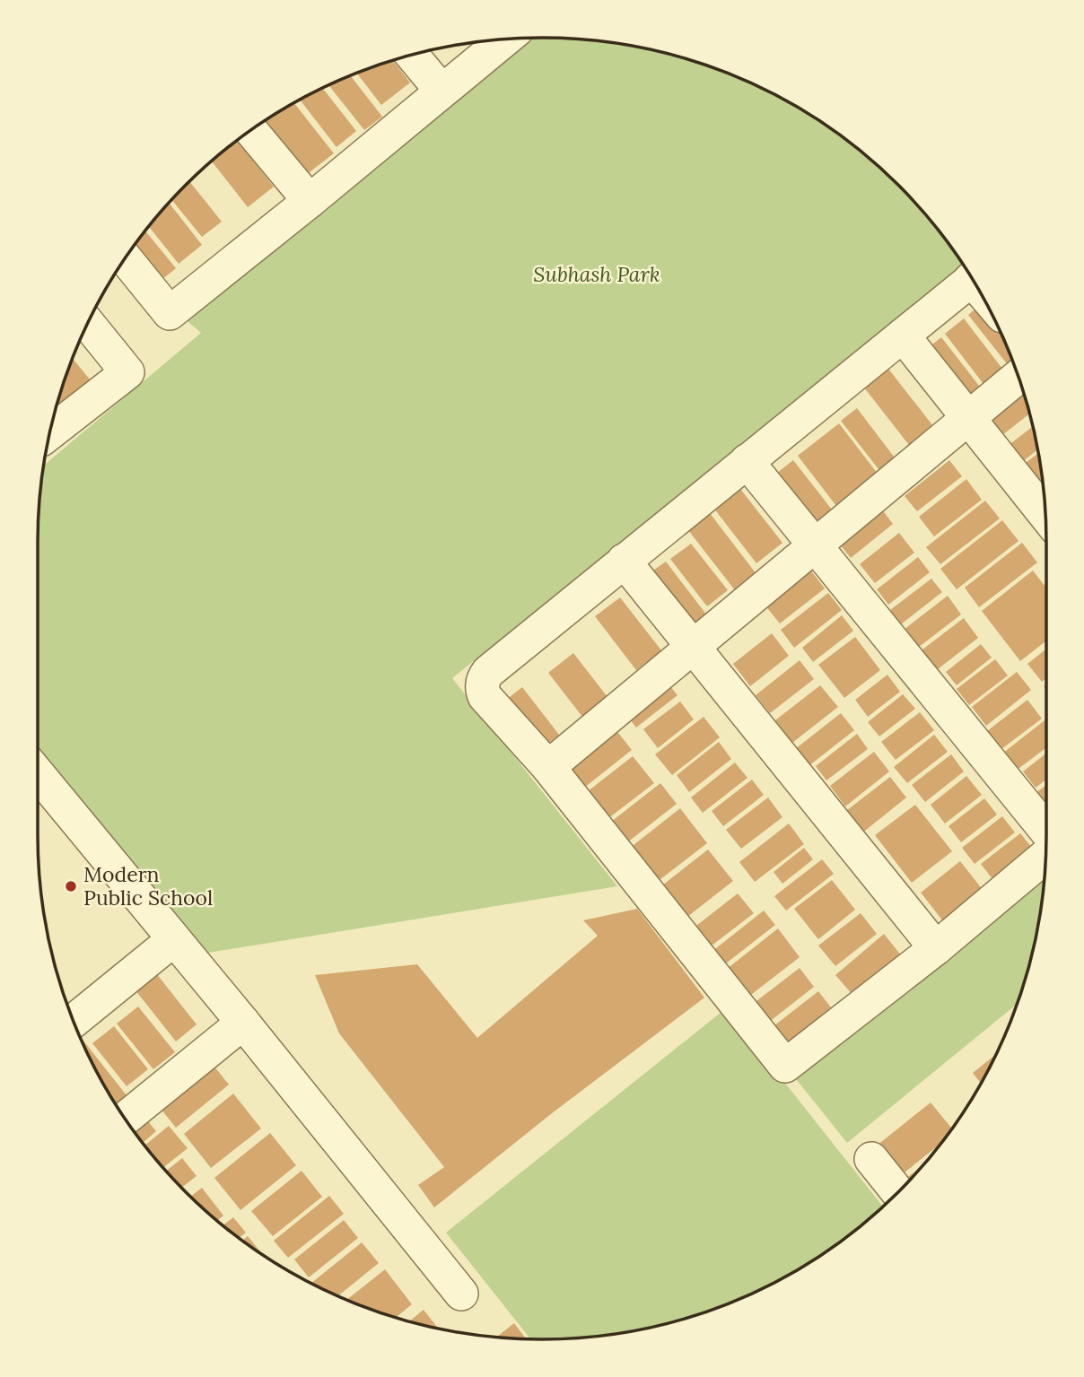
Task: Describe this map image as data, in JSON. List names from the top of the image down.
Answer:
{
  "parks": ["Subhash Park"],
  "places": ["Modern Public School"]
}
